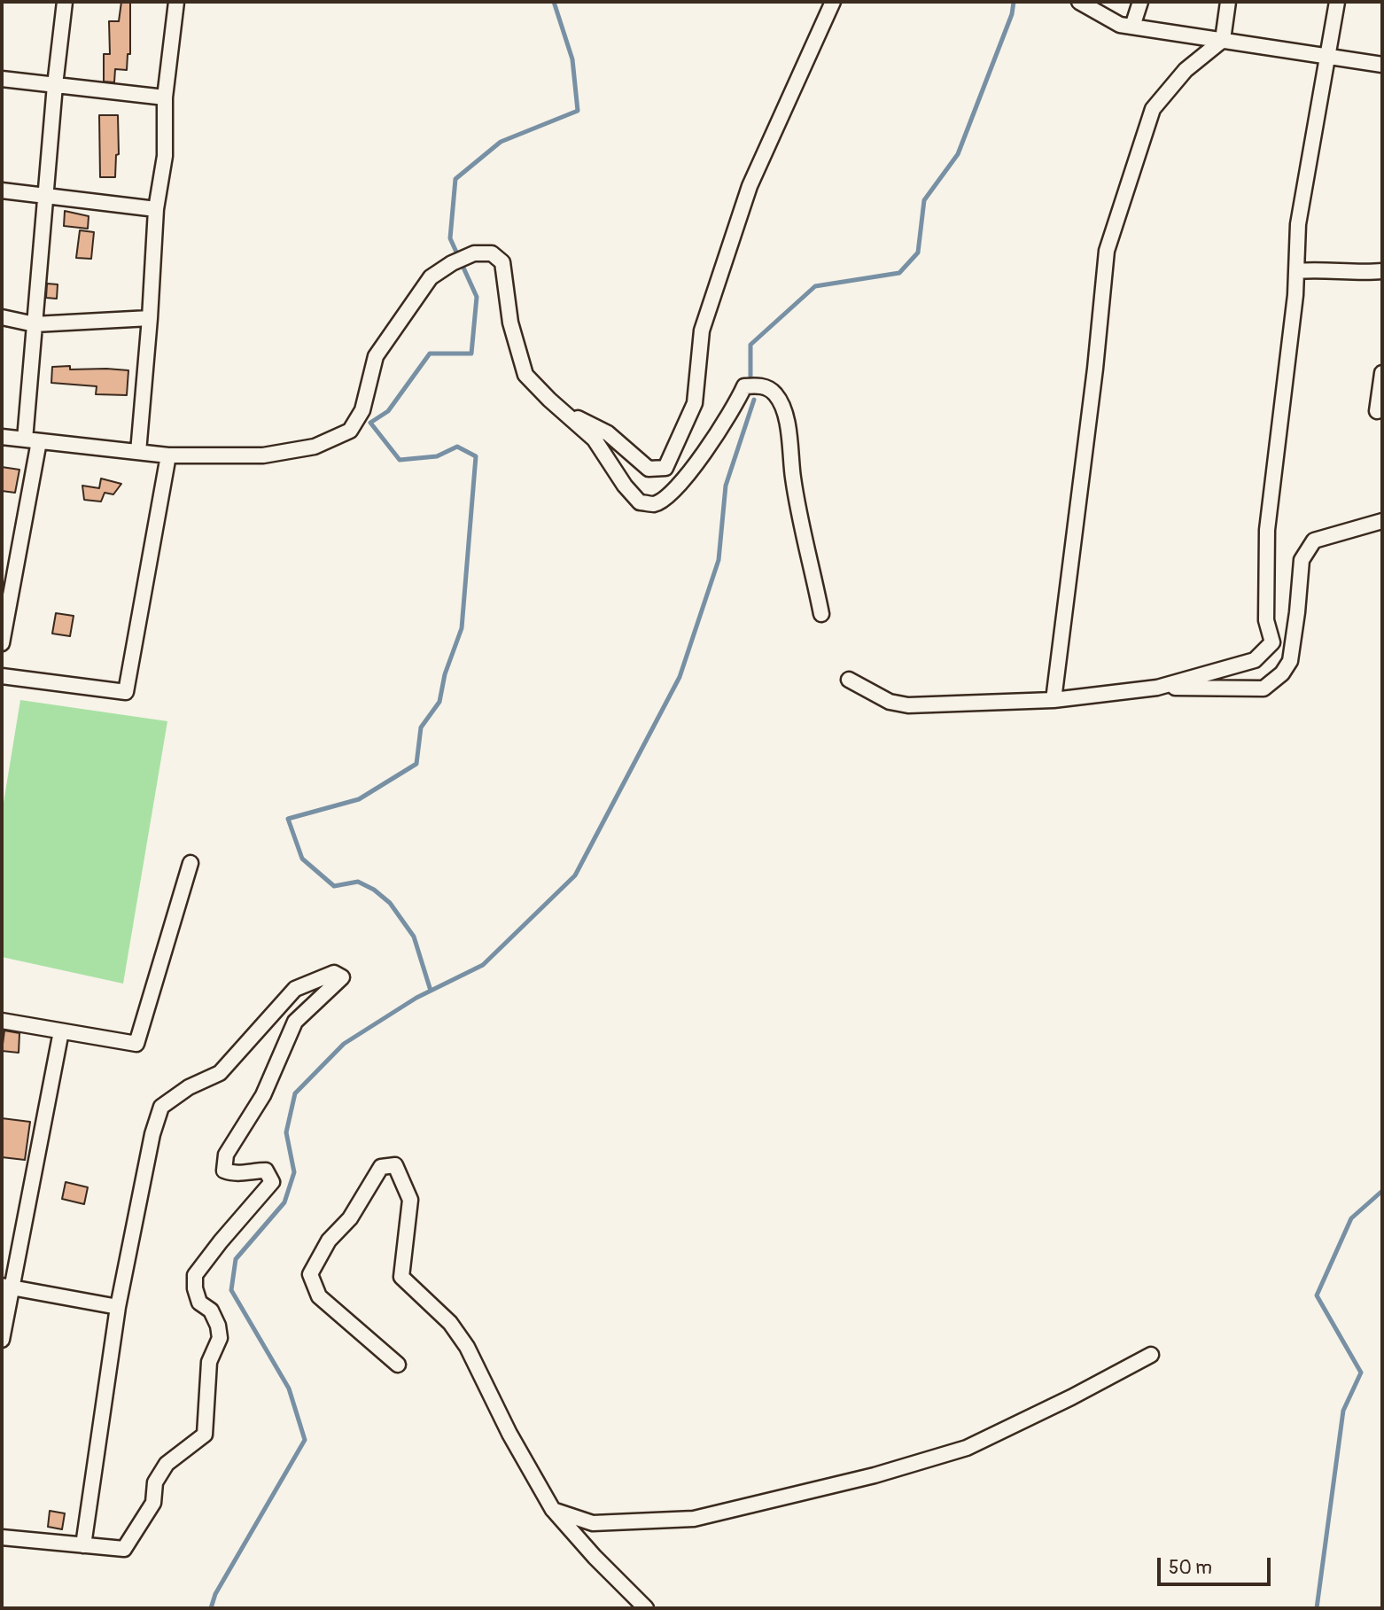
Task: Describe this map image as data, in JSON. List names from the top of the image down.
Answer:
{
  "scale_bar": "50 m"
}
